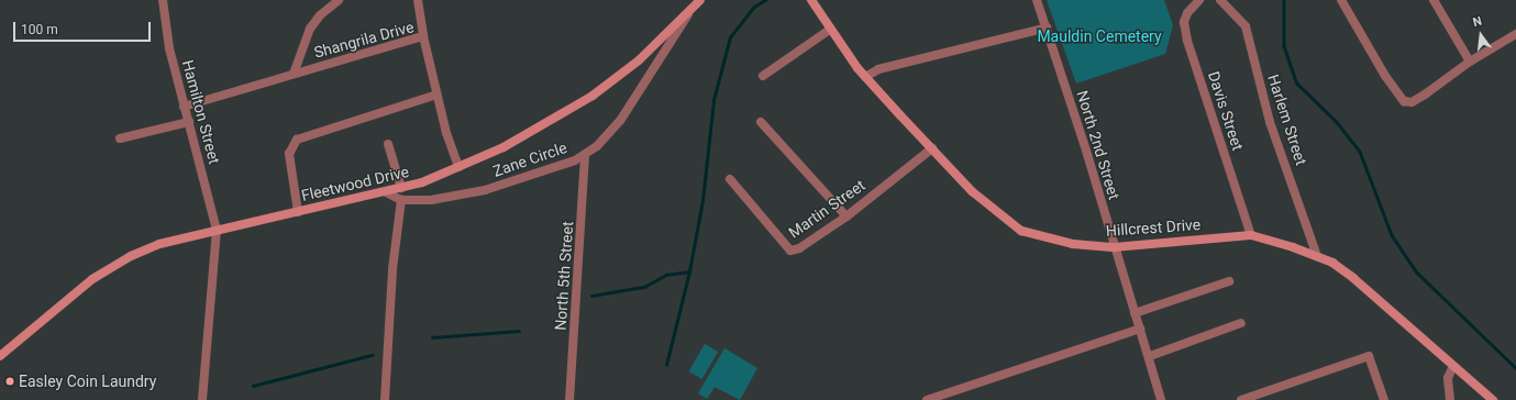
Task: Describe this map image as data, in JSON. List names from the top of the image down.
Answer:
{
  "streets": {
    "street": [
      "Shangrila Drive",
      "Davis Street",
      "Hamilton Street",
      "Harlem Street",
      "North 2nd Street",
      "Zane Circle",
      "Fleetwood Drive",
      "Martin Street",
      "Hillcrest Drive",
      "North 5th Street"
    ]
  },
  "crossings": [
    ["Shangrila Drive", "Hamilton Street"],
    ["Shangrila Drive", "Fleetwood Drive"],
    ["Davis Street", "Hillcrest Drive"],
    ["Hamilton Street", "Fleetwood Drive"],
    ["Harlem Street", "Hillcrest Drive"],
    ["North 2nd Street", "Hillcrest Drive"],
    ["Zane Circle", "Fleetwood Drive"],
    ["Zane Circle", "North 5th Street"],
    ["Martin Street", "Hillcrest Drive"]
  ],
  "parks": ["Mauldin Cemetery"],
  "places": ["Easley Coin Laundry"],
  "scale_bar": "100 m",
  "north": "top"
}
